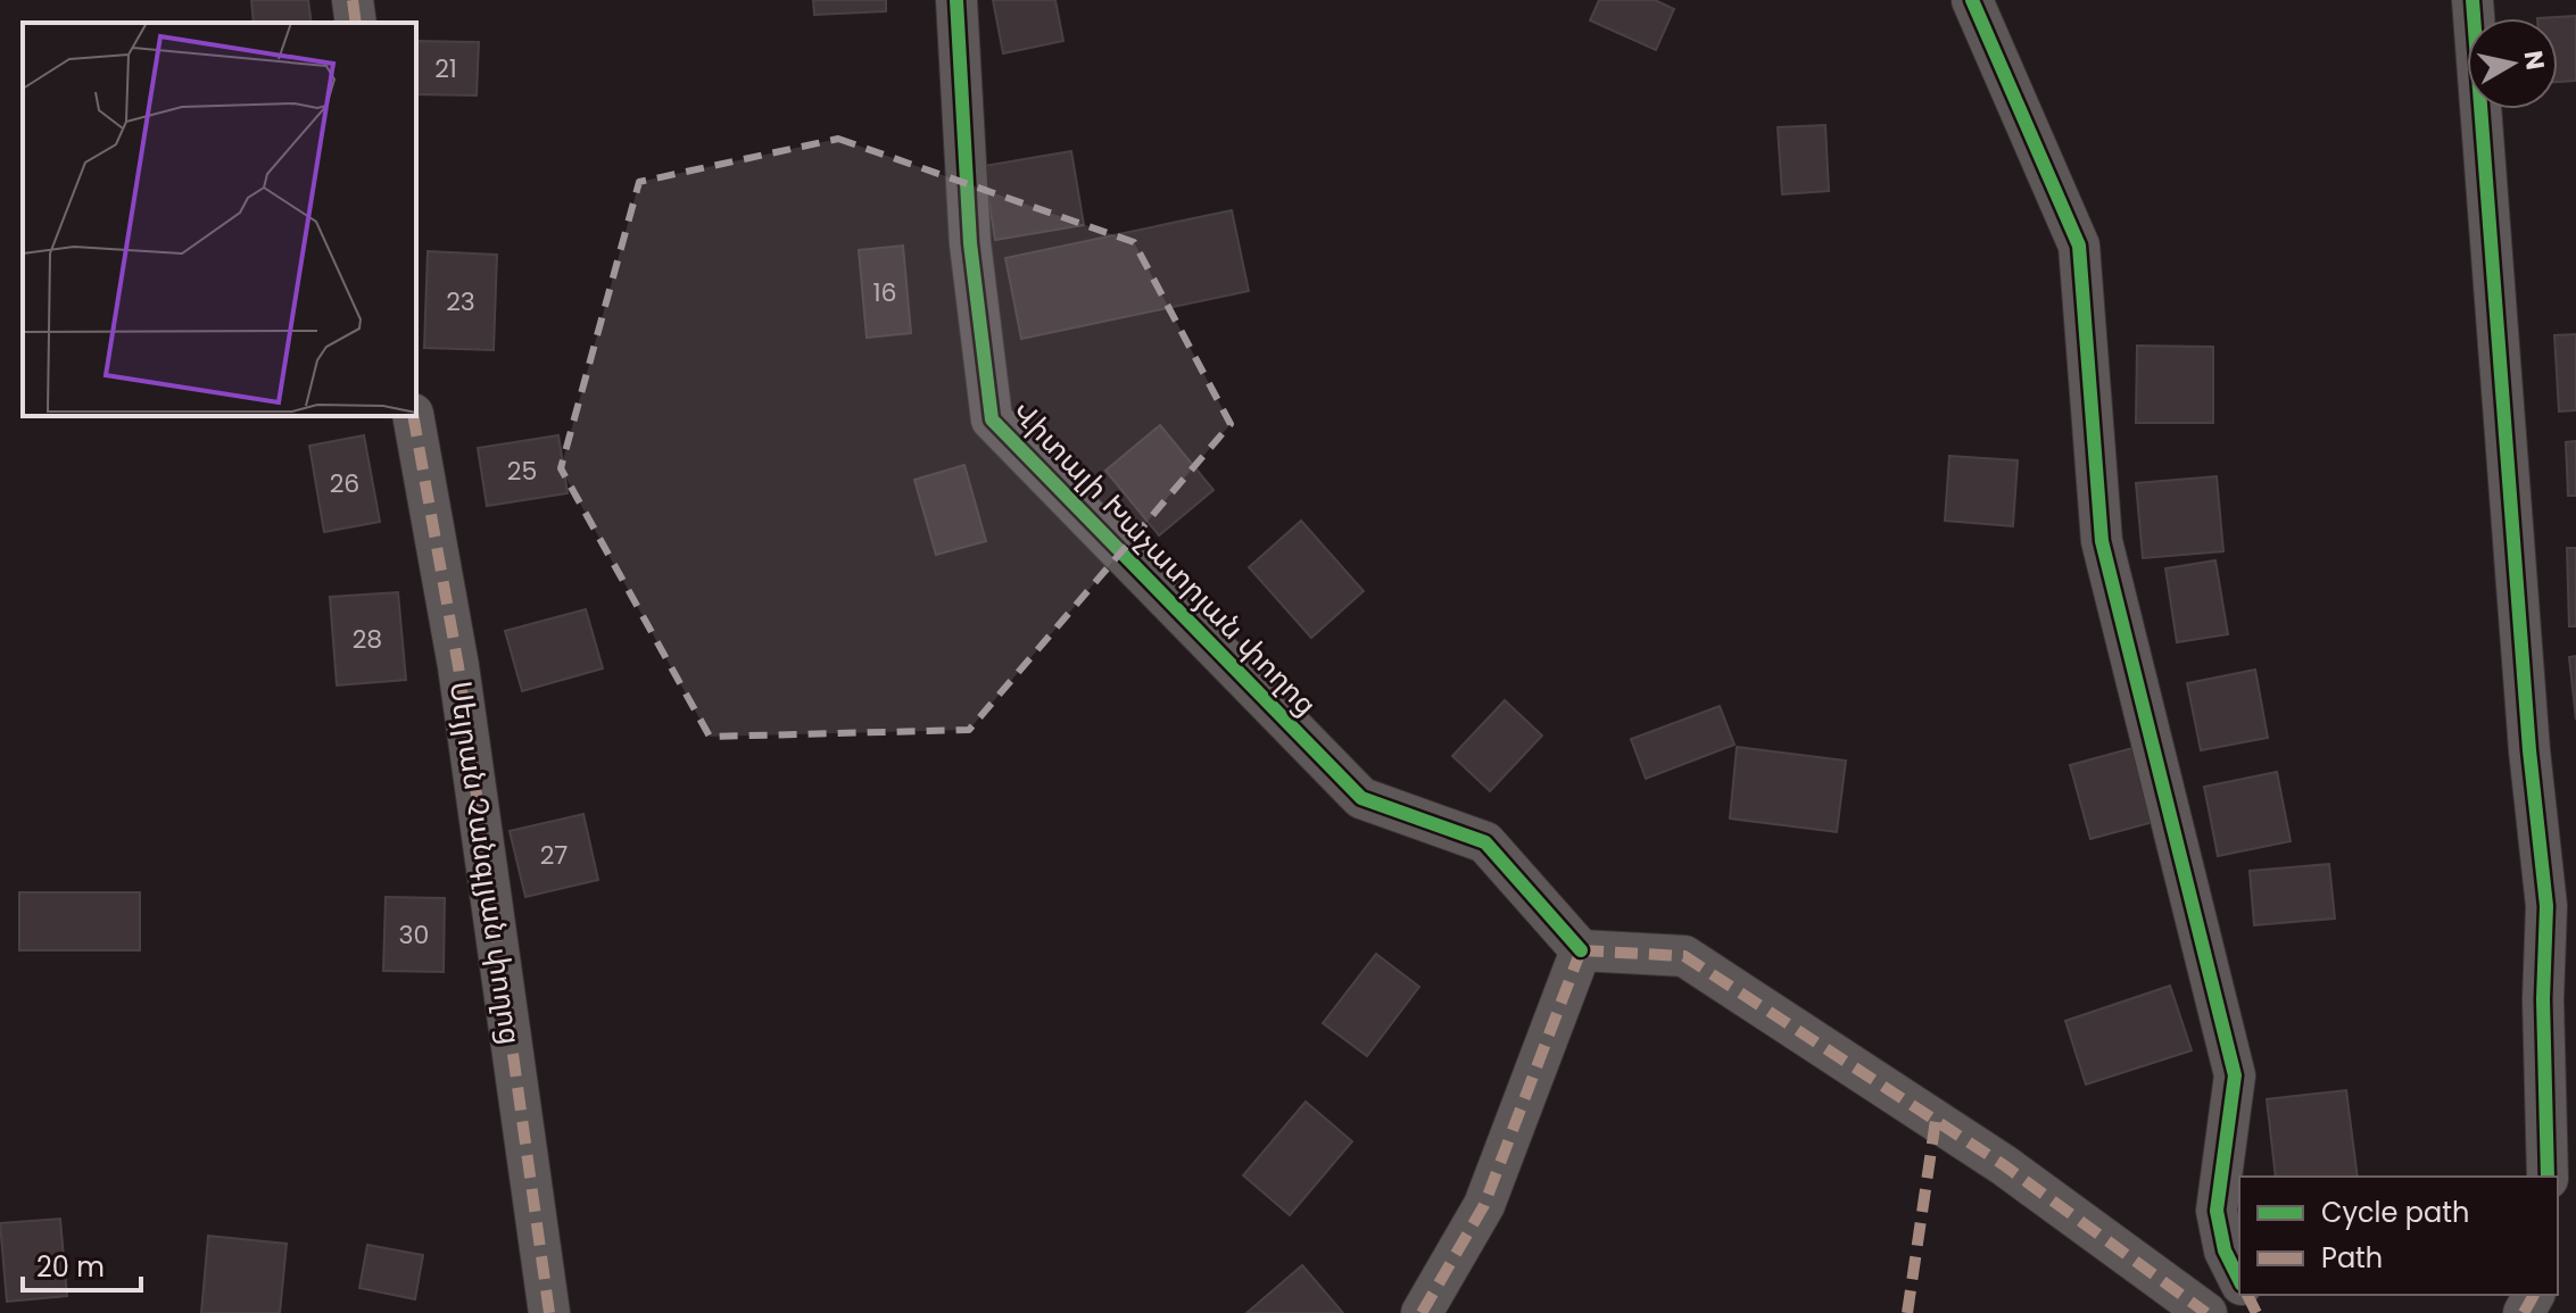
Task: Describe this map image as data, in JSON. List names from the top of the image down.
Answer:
{
  "streets": {
    "street": ["Վիտալի Խաչատրյան փողոց", "Սեյրան Չանգլյան փողոց"]
  },
  "house_numbers": [
    "21",
    "16",
    "23",
    "25",
    "26",
    "28",
    "27",
    "30"
  ],
  "legend": ["Cycle path", "Path"],
  "scale_bar": "20 m",
  "north": "right"
}
